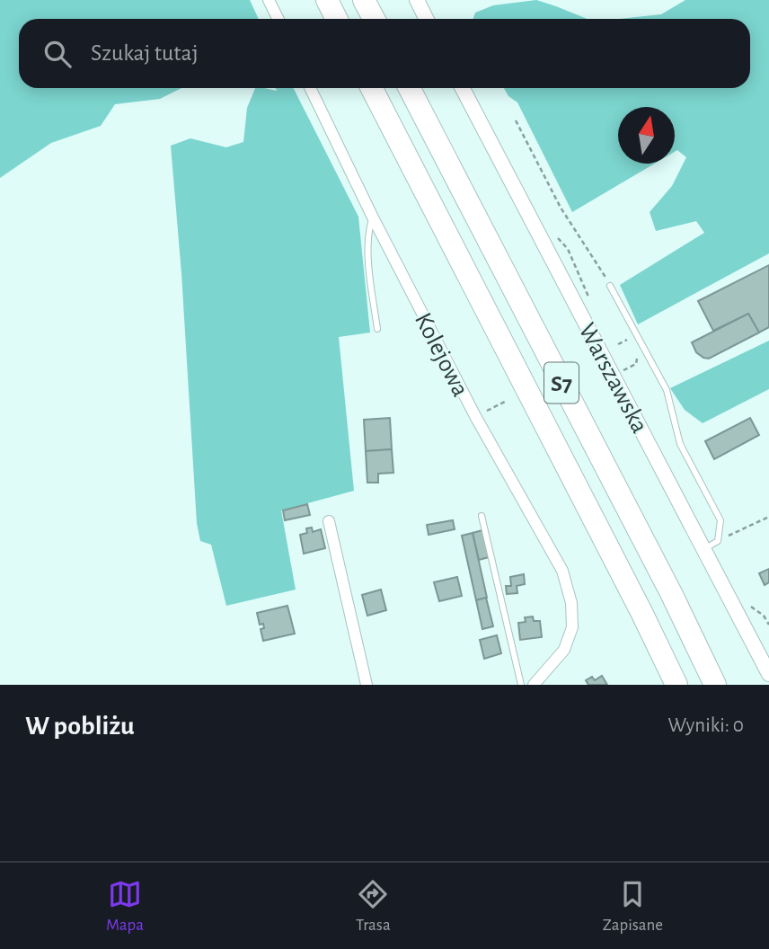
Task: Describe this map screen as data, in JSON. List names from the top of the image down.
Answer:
{
  "streets": {
    "highway": ["S7"],
    "street": ["Kolejowa", "Warszawska"]
  },
  "north": "top",
  "page": {
    "search": "Szukaj tutaj",
    "heading": ["W pobliżu", "Wyniki: 0"],
    "nav": ["Mapa", "Trasa", "Zapisane"]
  }
}
